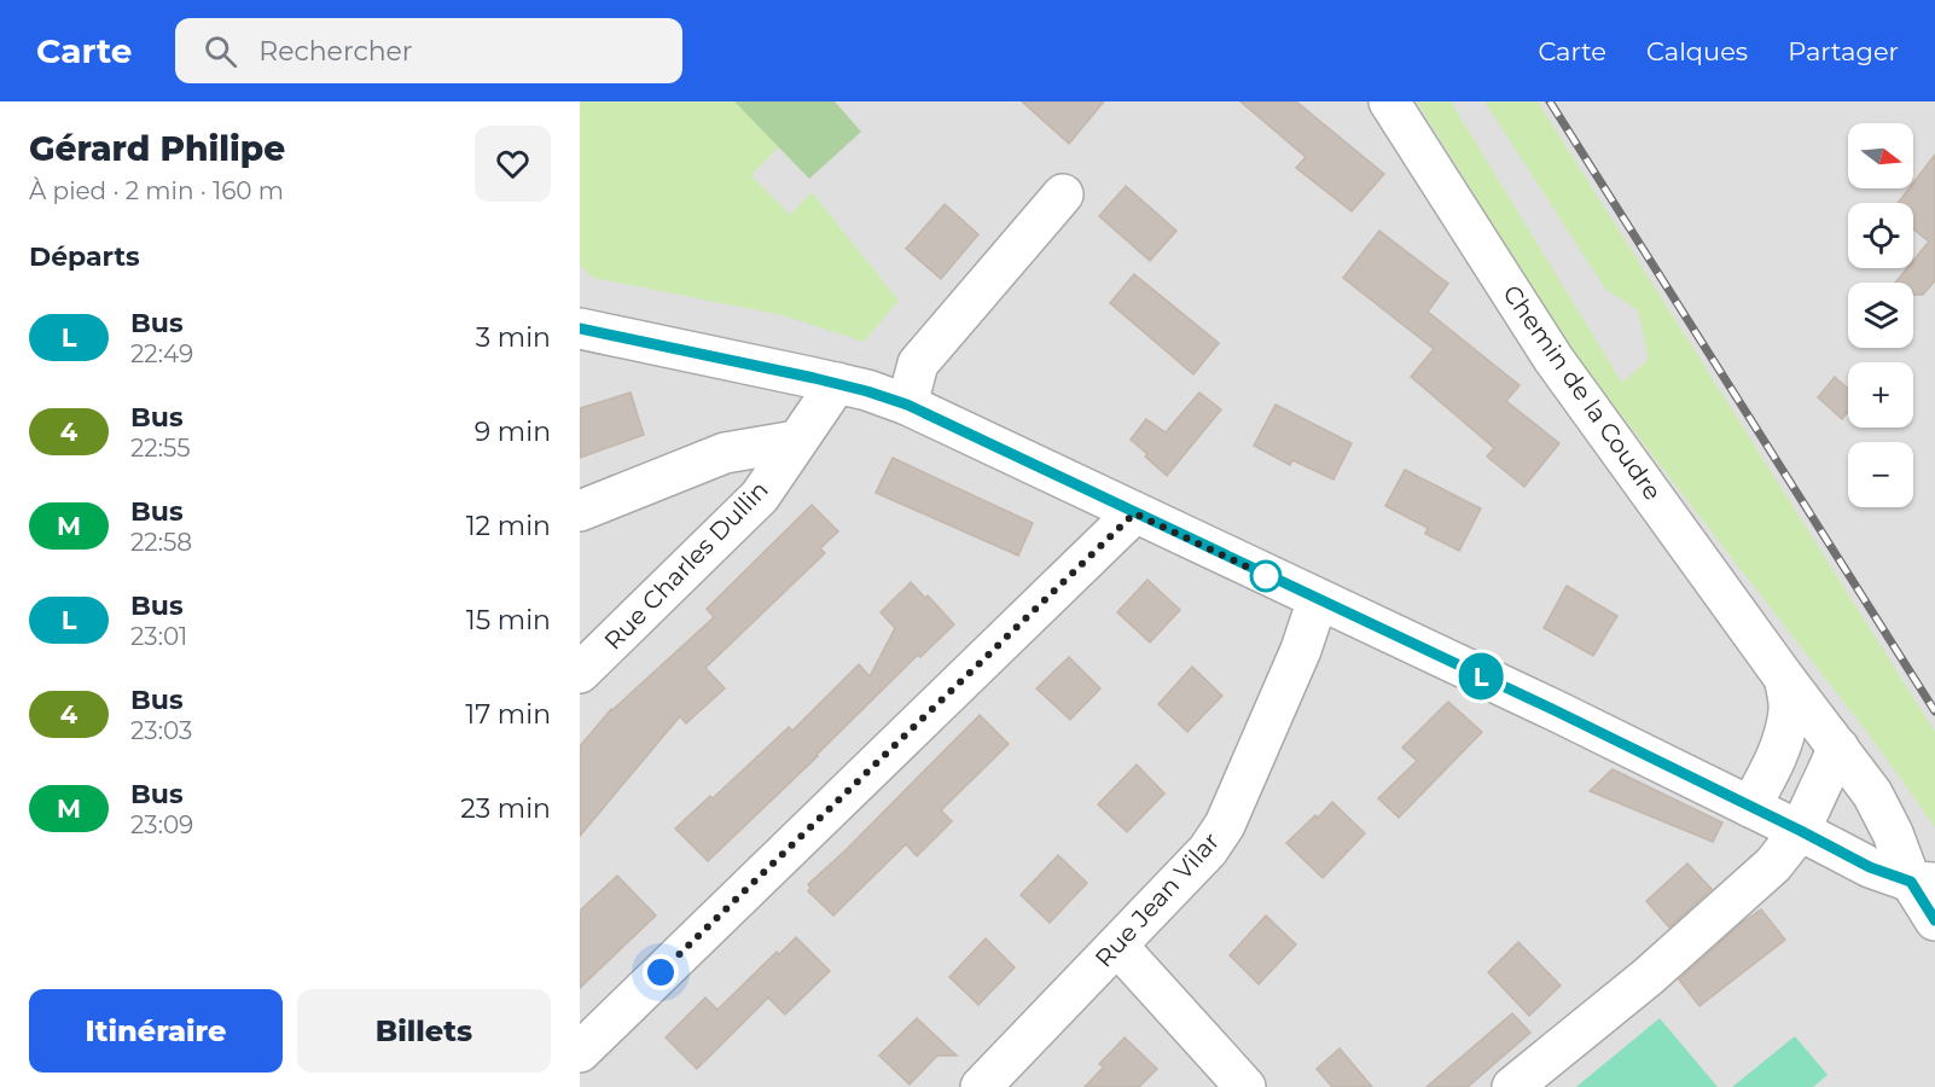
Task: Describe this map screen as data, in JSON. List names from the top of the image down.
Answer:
{
  "streets": {
    "street": ["Chemin de la Coudre", "Rue Charles Dullin", "Rue Jean Vilar"]
  },
  "lines": ["bus line L"],
  "north": "right",
  "page": {
    "header": "Carte",
    "search": "Rechercher",
    "nav": ["Carte", "Calques", "Partager"],
    "heading": [
      ["Gérard Philipe", "À pied · 2 min · 160 m"],
      "Départs"
    ],
    "on_map": "L",
    "map_buttons": ["+", "−"],
    "list": [
      {
        "mark": "L",
        "name": "Bus",
        "note": "22:49",
        "value": "3 min"
      },
      {
        "mark": "4",
        "name": "Bus",
        "note": "22:55",
        "value": "9 min"
      },
      {
        "mark": "M",
        "name": "Bus",
        "note": "22:58",
        "value": "12 min"
      },
      {
        "mark": "L",
        "name": "Bus",
        "note": "23:01",
        "value": "15 min"
      },
      {
        "mark": "4",
        "name": "Bus",
        "note": "23:03",
        "value": "17 min"
      },
      {
        "mark": "M",
        "name": "Bus",
        "note": "23:09",
        "value": "23 min"
      }
    ],
    "buttons": ["Itinéraire", "Billets"]
  }
}
